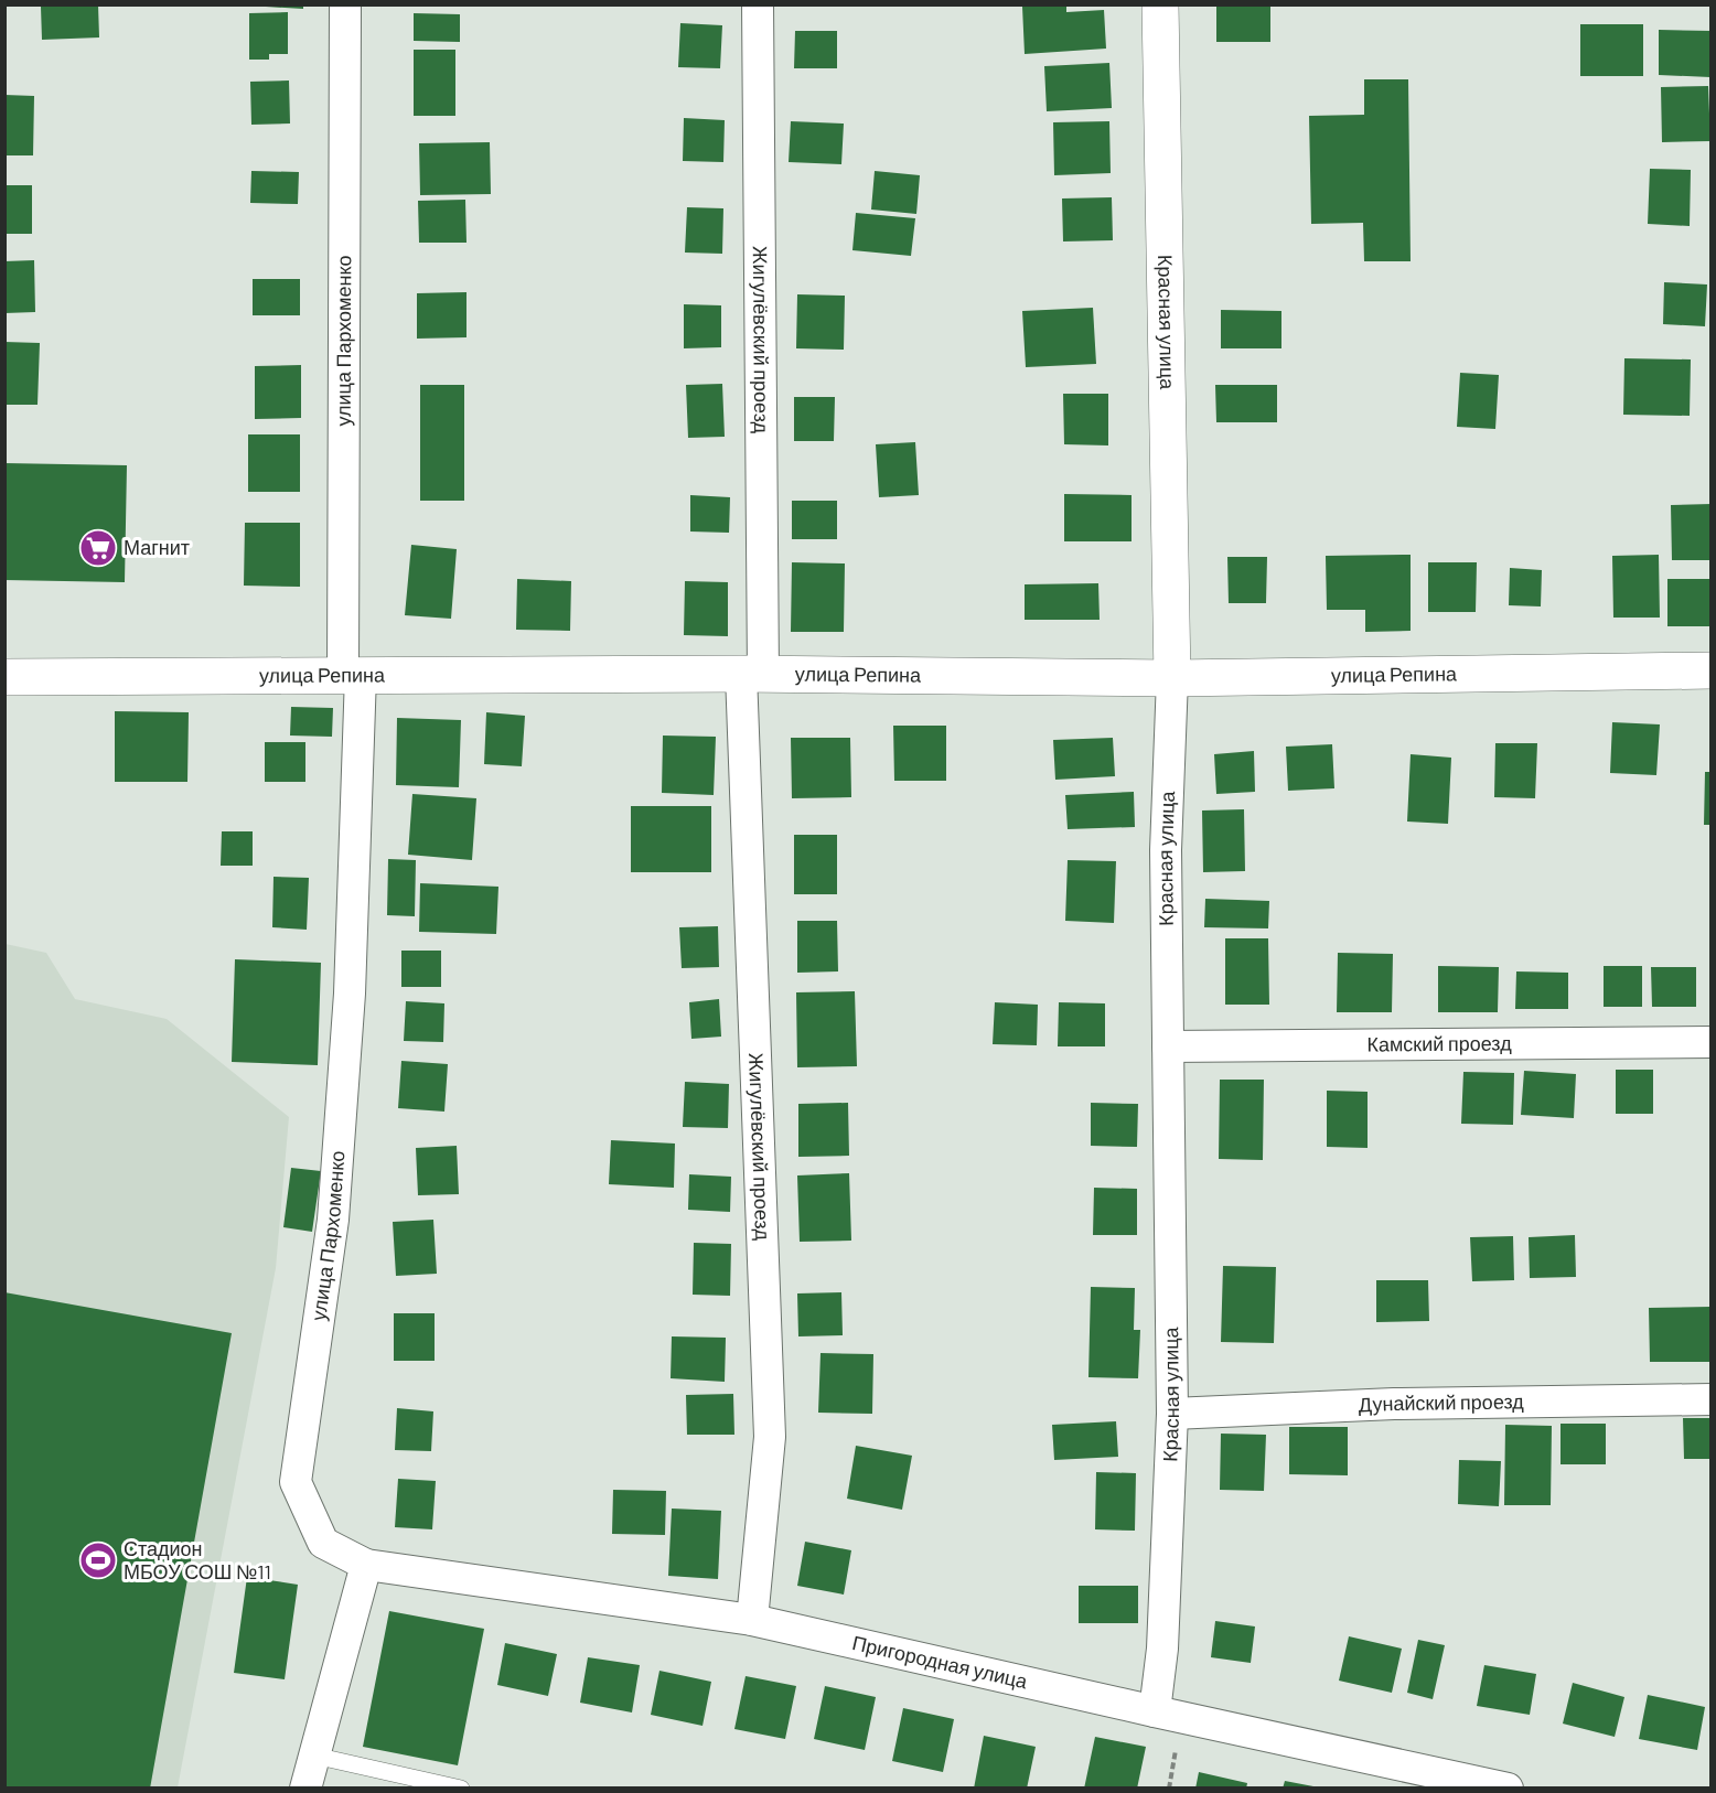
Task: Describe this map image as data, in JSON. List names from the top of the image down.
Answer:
{
  "streets": {
    "street": [
      "Красная улица",
      "Жигулёвский проезд",
      "улица Пархоменко",
      "улица Репина",
      "Камский проезд",
      "Дунайский проезд",
      "Пригородная улица"
    ]
  },
  "crossings": [
    ["Красная улица", "улица Репина"],
    ["Красная улица", "Камский проезд"],
    ["Красная улица", "Дунайский проезд"],
    ["Красная улица", "Пригородная улица"],
    ["Жигулёвский проезд", "улица Репина"],
    ["Жигулёвский проезд", "Пригородная улица"],
    ["улица Пархоменко", "улица Репина"],
    ["улица Пархоменко", "Пригородная улица"]
  ],
  "places": {
    "supermarket": ["Магнит"],
    "sports": ["Стадион МБОУ СОШ №11"]
  }
}
